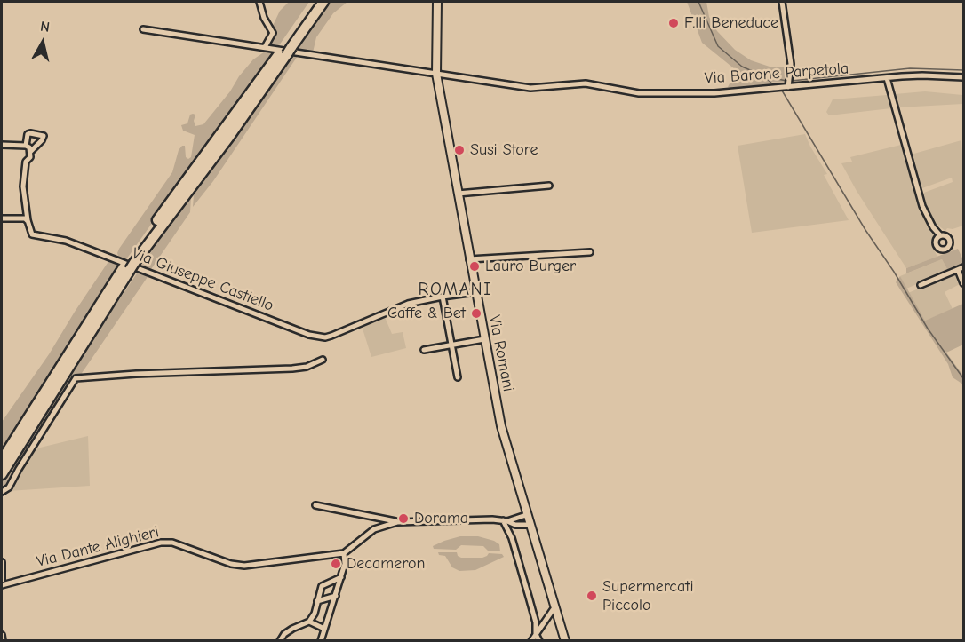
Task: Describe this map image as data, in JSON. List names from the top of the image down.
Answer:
{
  "streets": {
    "street": [
      "Via Barone Parpetola",
      "Via Giuseppe Castiello",
      "Via Romani",
      "Via Dante Alighieri"
    ]
  },
  "crossings": [
    ["Via Barone Parpetola", "Via Romani"],
    ["Via Giuseppe Castiello", "Via Romani"],
    ["Via Romani", "Via Dante Alighieri"]
  ],
  "districts": ["ROMANI"],
  "places": [
    "F.lli Beneduce",
    "Susi Store",
    "Lauro Burger",
    "Caffe & Bet",
    "Dorama",
    "Decameron",
    "Supermercati Piccolo"
  ],
  "north": "top"
}
